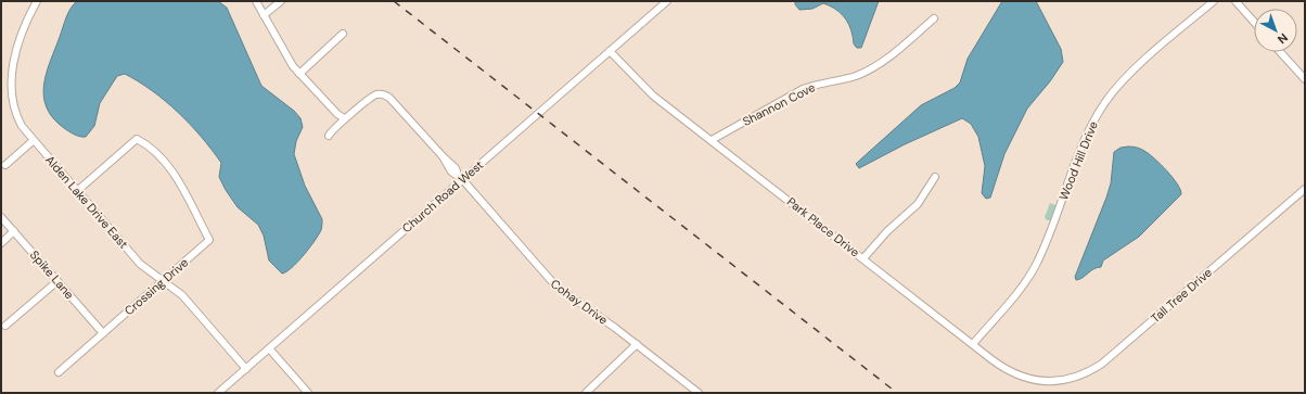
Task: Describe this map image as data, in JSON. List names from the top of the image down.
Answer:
{
  "streets": {
    "street": [
      "Shannon Cove",
      "Wood Hill Drive",
      "Church Road West",
      "Alden Lake Drive East",
      "Park Place Drive",
      "Spike Lane",
      "Crossing Drive",
      "Tall Tree Drive",
      "Cohay Drive"
    ]
  },
  "crossings": [
    ["Shannon Cove", "Park Place Drive"],
    ["Wood Hill Drive", "Park Place Drive"],
    ["Church Road West", "Alden Lake Drive East"],
    ["Church Road West", "Park Place Drive"],
    ["Church Road West", "Cohay Drive"],
    ["Alden Lake Drive East", "Crossing Drive"],
    ["Park Place Drive", "Tall Tree Drive"],
    ["Spike Lane", "Crossing Drive"]
  ],
  "north": "bottom right"
}
